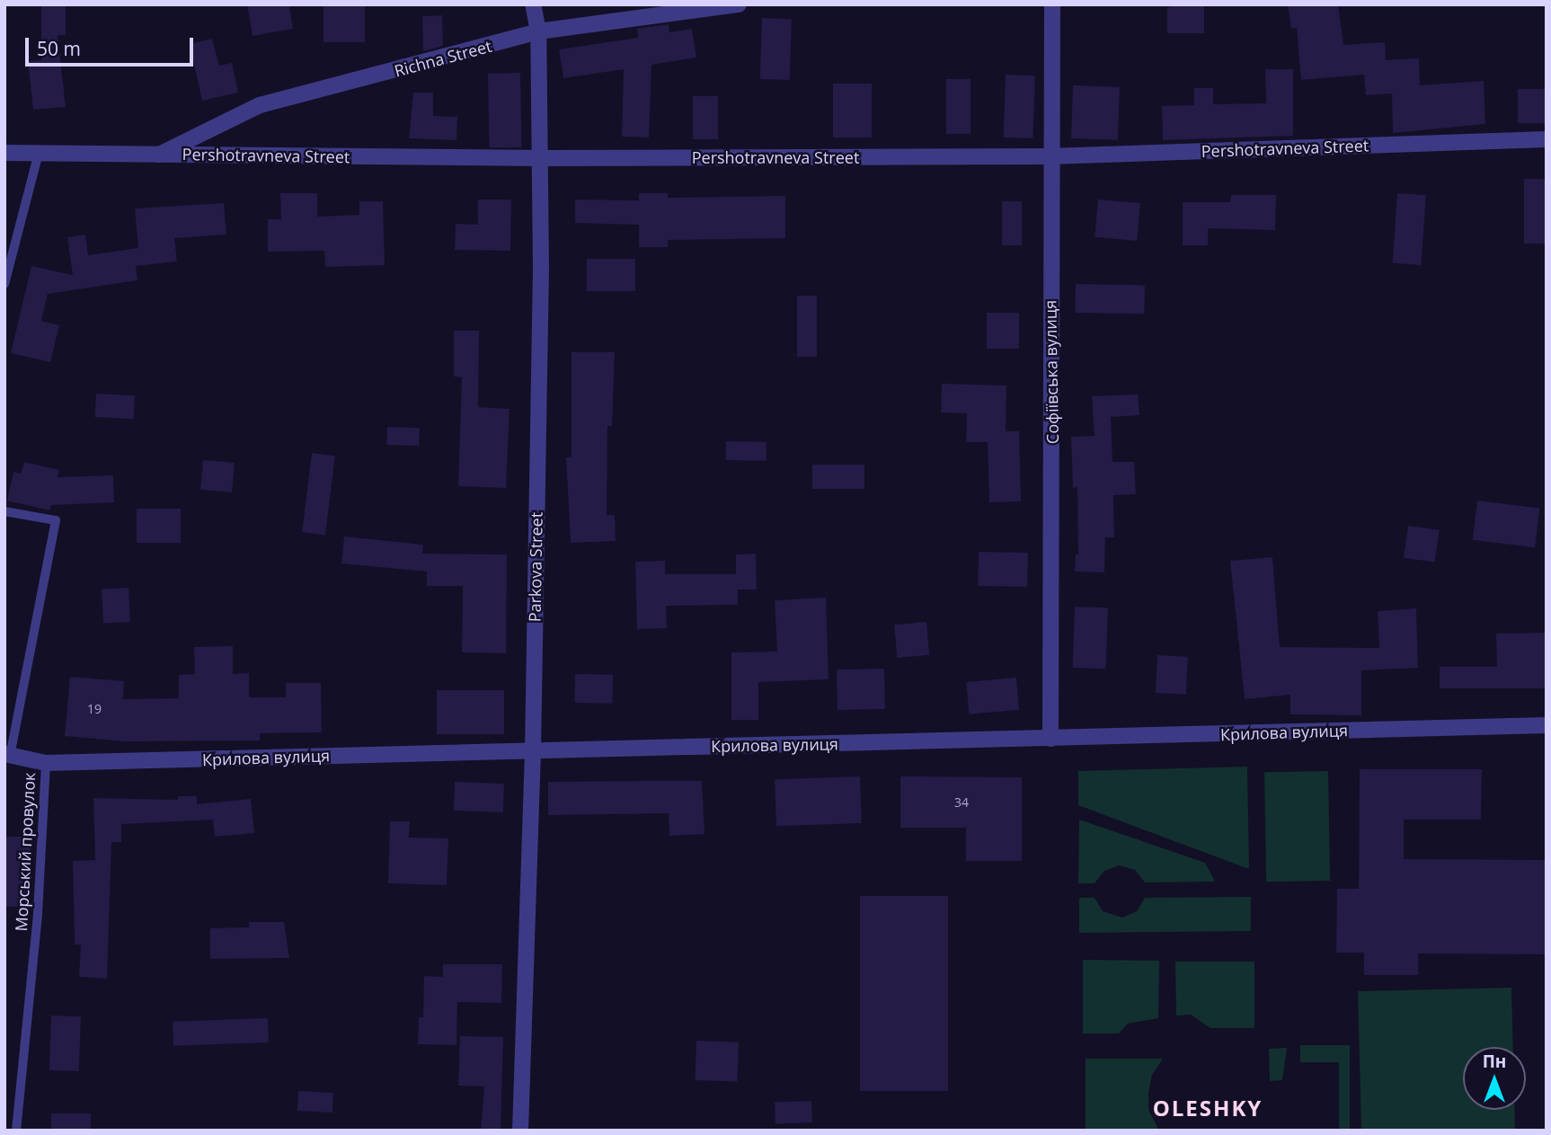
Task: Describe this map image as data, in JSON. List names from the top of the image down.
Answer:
{
  "streets": {
    "street": [
      "Richna Street",
      "Pershotravneva Street",
      "Софіївська вулиця",
      "Parkova Street",
      "Крилова вулиця"
    ],
    "lane": ["Морський провулок"]
  },
  "crossings": [
    ["Richna Street", "Pershotravneva Street"],
    ["Richna Street", "Parkova Street"],
    ["Pershotravneva Street", "Софіївська вулиця"],
    ["Pershotravneva Street", "Parkova Street"],
    ["Софіївська вулиця", "Крилова вулиця"],
    ["Parkova Street", "Крилова вулиця"],
    ["Крилова вулиця", "Морський провулок"]
  ],
  "districts": ["OLESHKY"],
  "house_numbers": ["19", "34"],
  "scale_bar": "50 m",
  "north": "top"
}
